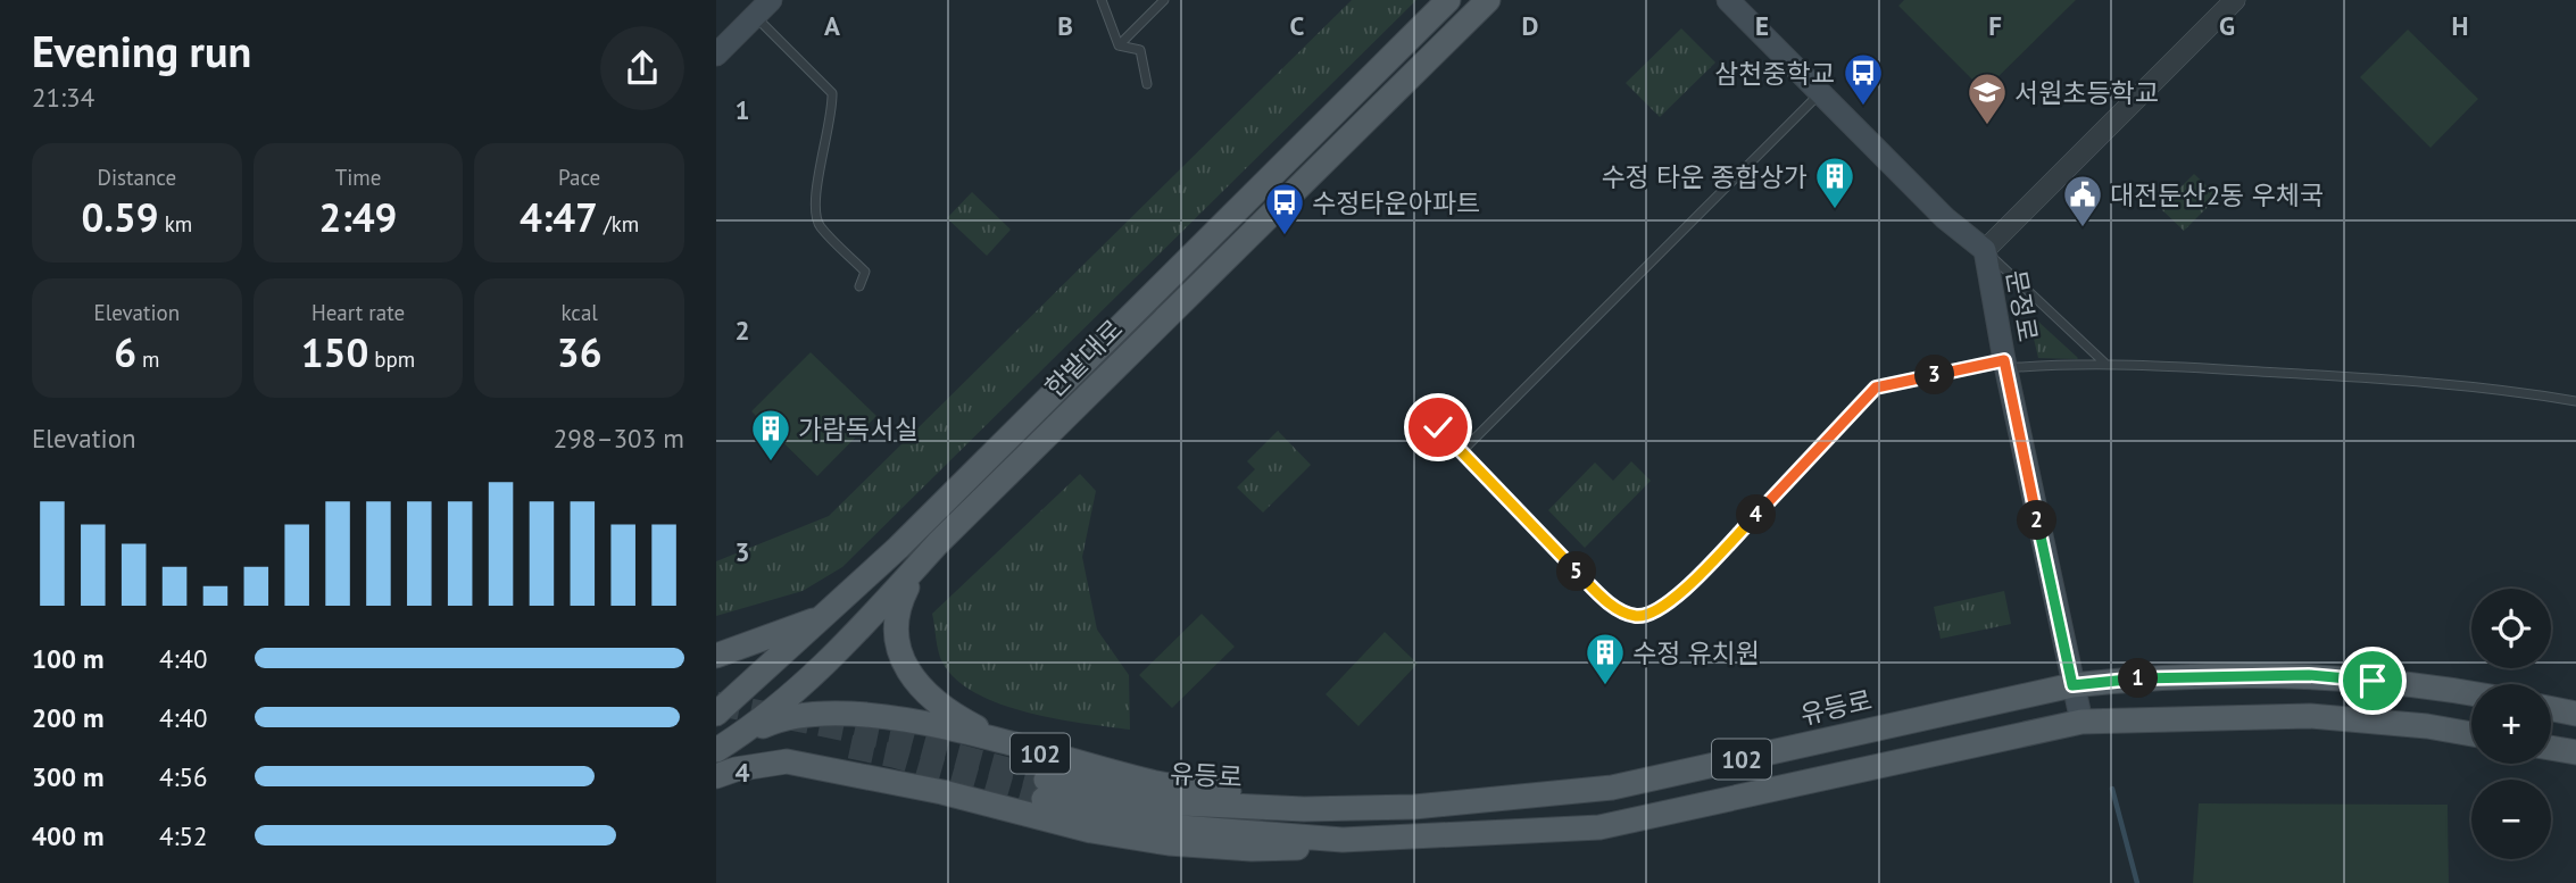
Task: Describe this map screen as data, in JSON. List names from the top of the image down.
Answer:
{
  "streets": {
    "main road": [
      "문정로",
      "한밭대로",
      "유등로",
      "102"
    ]
  },
  "crossings": [
    ["문정로", "유등로"],
    ["한밭대로", "102"],
    ["유등로", "102"]
  ],
  "places": {
    "bus stop": ["삼천중학교", "수정타운아파트"],
    "school or university": ["서원초등학교"],
    "building": ["수정 타운 종합상가", "가람독서실", "수정 유치원"],
    "public building": ["대전둔산2동 우체국"]
  },
  "page": {
    "heading": ["Evening run", "21:34"],
    "stats": [
      ["Distance", "0.59 km"],
      ["Time", "2:49"],
      ["Pace", "4:47 /km"],
      ["Elevation", "6 m"],
      ["Heart rate", "150 bpm"],
      ["kcal", "36"]
    ],
    "pins": [
      "3",
      "4",
      "2",
      "5",
      "1"
    ],
    "chart": ["Elevation", "298–303 m"],
    "map_buttons": ["+", "−"],
    "list": [
      {
        "name": "100 m",
        "note": "4:40"
      },
      {
        "name": "200 m",
        "note": "4:40"
      },
      {
        "name": "300 m",
        "note": "4:56"
      },
      {
        "name": "400 m",
        "note": "4:52"
      }
    ]
  },
  "grid": {
    "columns": [
      "A",
      "B",
      "C",
      "D",
      "E",
      "F",
      "G",
      "H"
    ],
    "rows": [
      "1",
      "2",
      "3",
      "4"
    ]
  }
}
